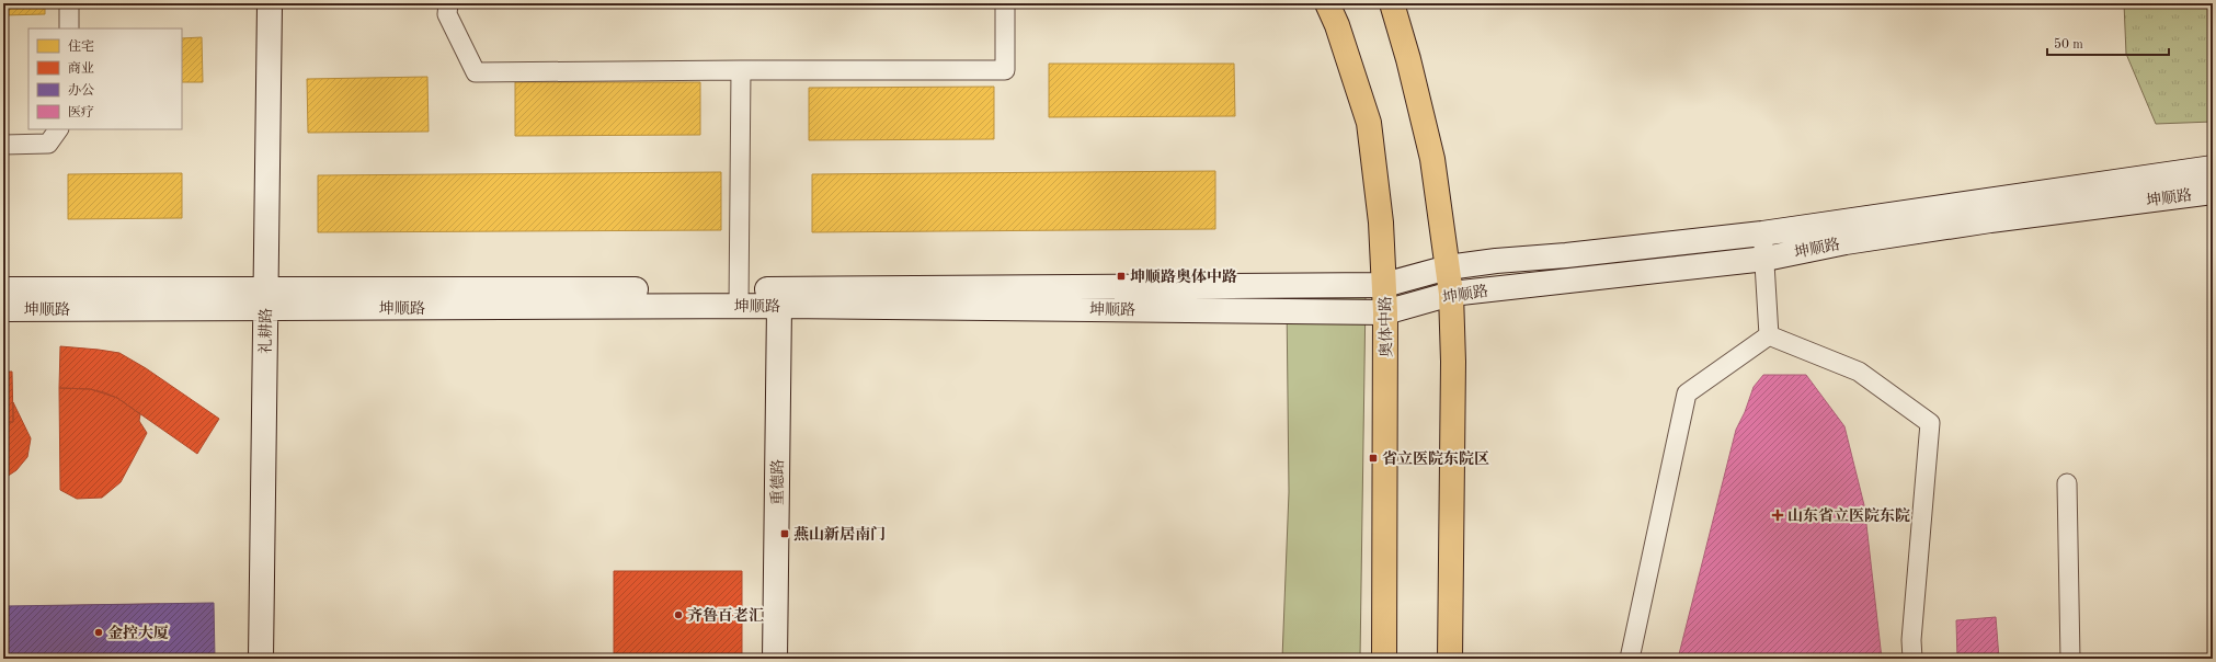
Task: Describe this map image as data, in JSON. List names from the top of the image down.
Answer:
{
  "streets": {
    "main road": ["奥体中路"],
    "street": ["坤顺路", "礼耕路", "重德路"]
  },
  "crossings": [
    ["坤顺路", "奥体中路"],
    ["坤顺路", "礼耕路"],
    ["坤顺路", "重德路"]
  ],
  "places": {
    "transit": ["坤顺路奥体中路", "省立医院东院区", "燕山新居南门"],
    "health": ["山东省立医院东院"],
    "other": ["齐鲁百老汇", "金控大厦"]
  },
  "legend": [
    "住宅",
    "商业",
    "办公",
    "医疗"
  ],
  "scale_bar": "50 m"
}
